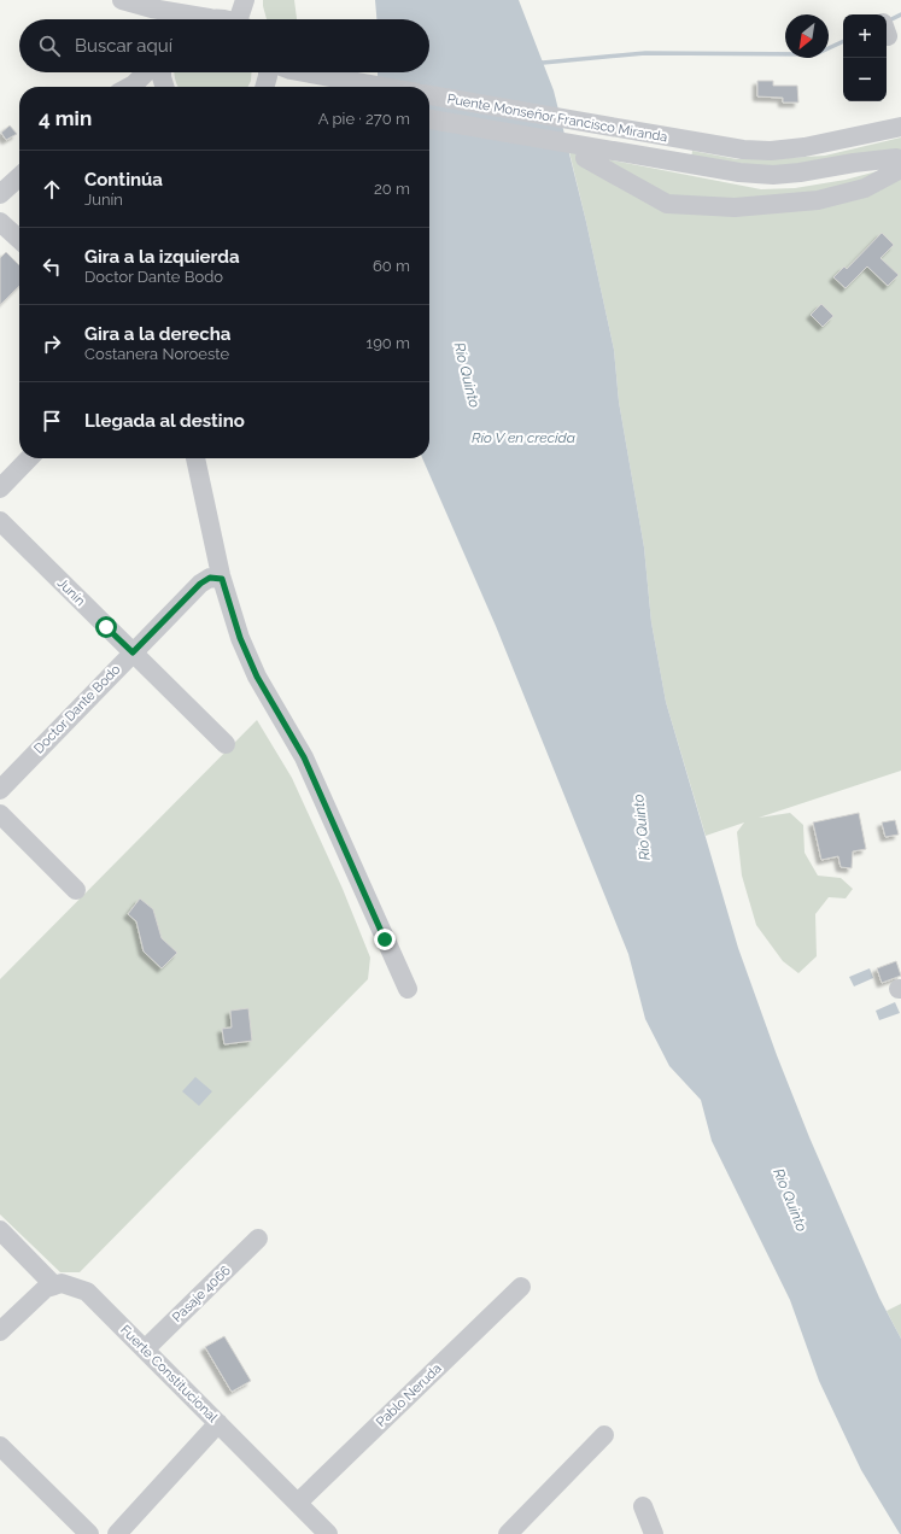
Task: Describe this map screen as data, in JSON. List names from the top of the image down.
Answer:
{
  "streets": {
    "street": [
      "Puente Monseñor Francisco Miranda",
      "Junín",
      "Doctor Dante Bodo",
      "Pasaje 4066",
      "Fuerte Constitucional",
      "Pablo Neruda"
    ]
  },
  "crossings": [
    ["Junín", "Doctor Dante Bodo"],
    ["Pasaje 4066", "Fuerte Constitucional"],
    ["Fuerte Constitucional", "Pablo Neruda"]
  ],
  "water": ["Río Quinto", "Río V en crecida"],
  "north": "bottom left",
  "page": {
    "map_buttons": ["+", "−"],
    "search": "Buscar aquí",
    "heading": ["4 min", "A pie · 270 m"],
    "list": [
      ["Continúa", "Junín", "20 m"],
      ["Gira a la izquierda", "Doctor Dante Bodo", "60 m"],
      ["Gira a la derecha", "Costanera Noroeste", "190 m"],
      "Llegada al destino"
    ]
  }
}
